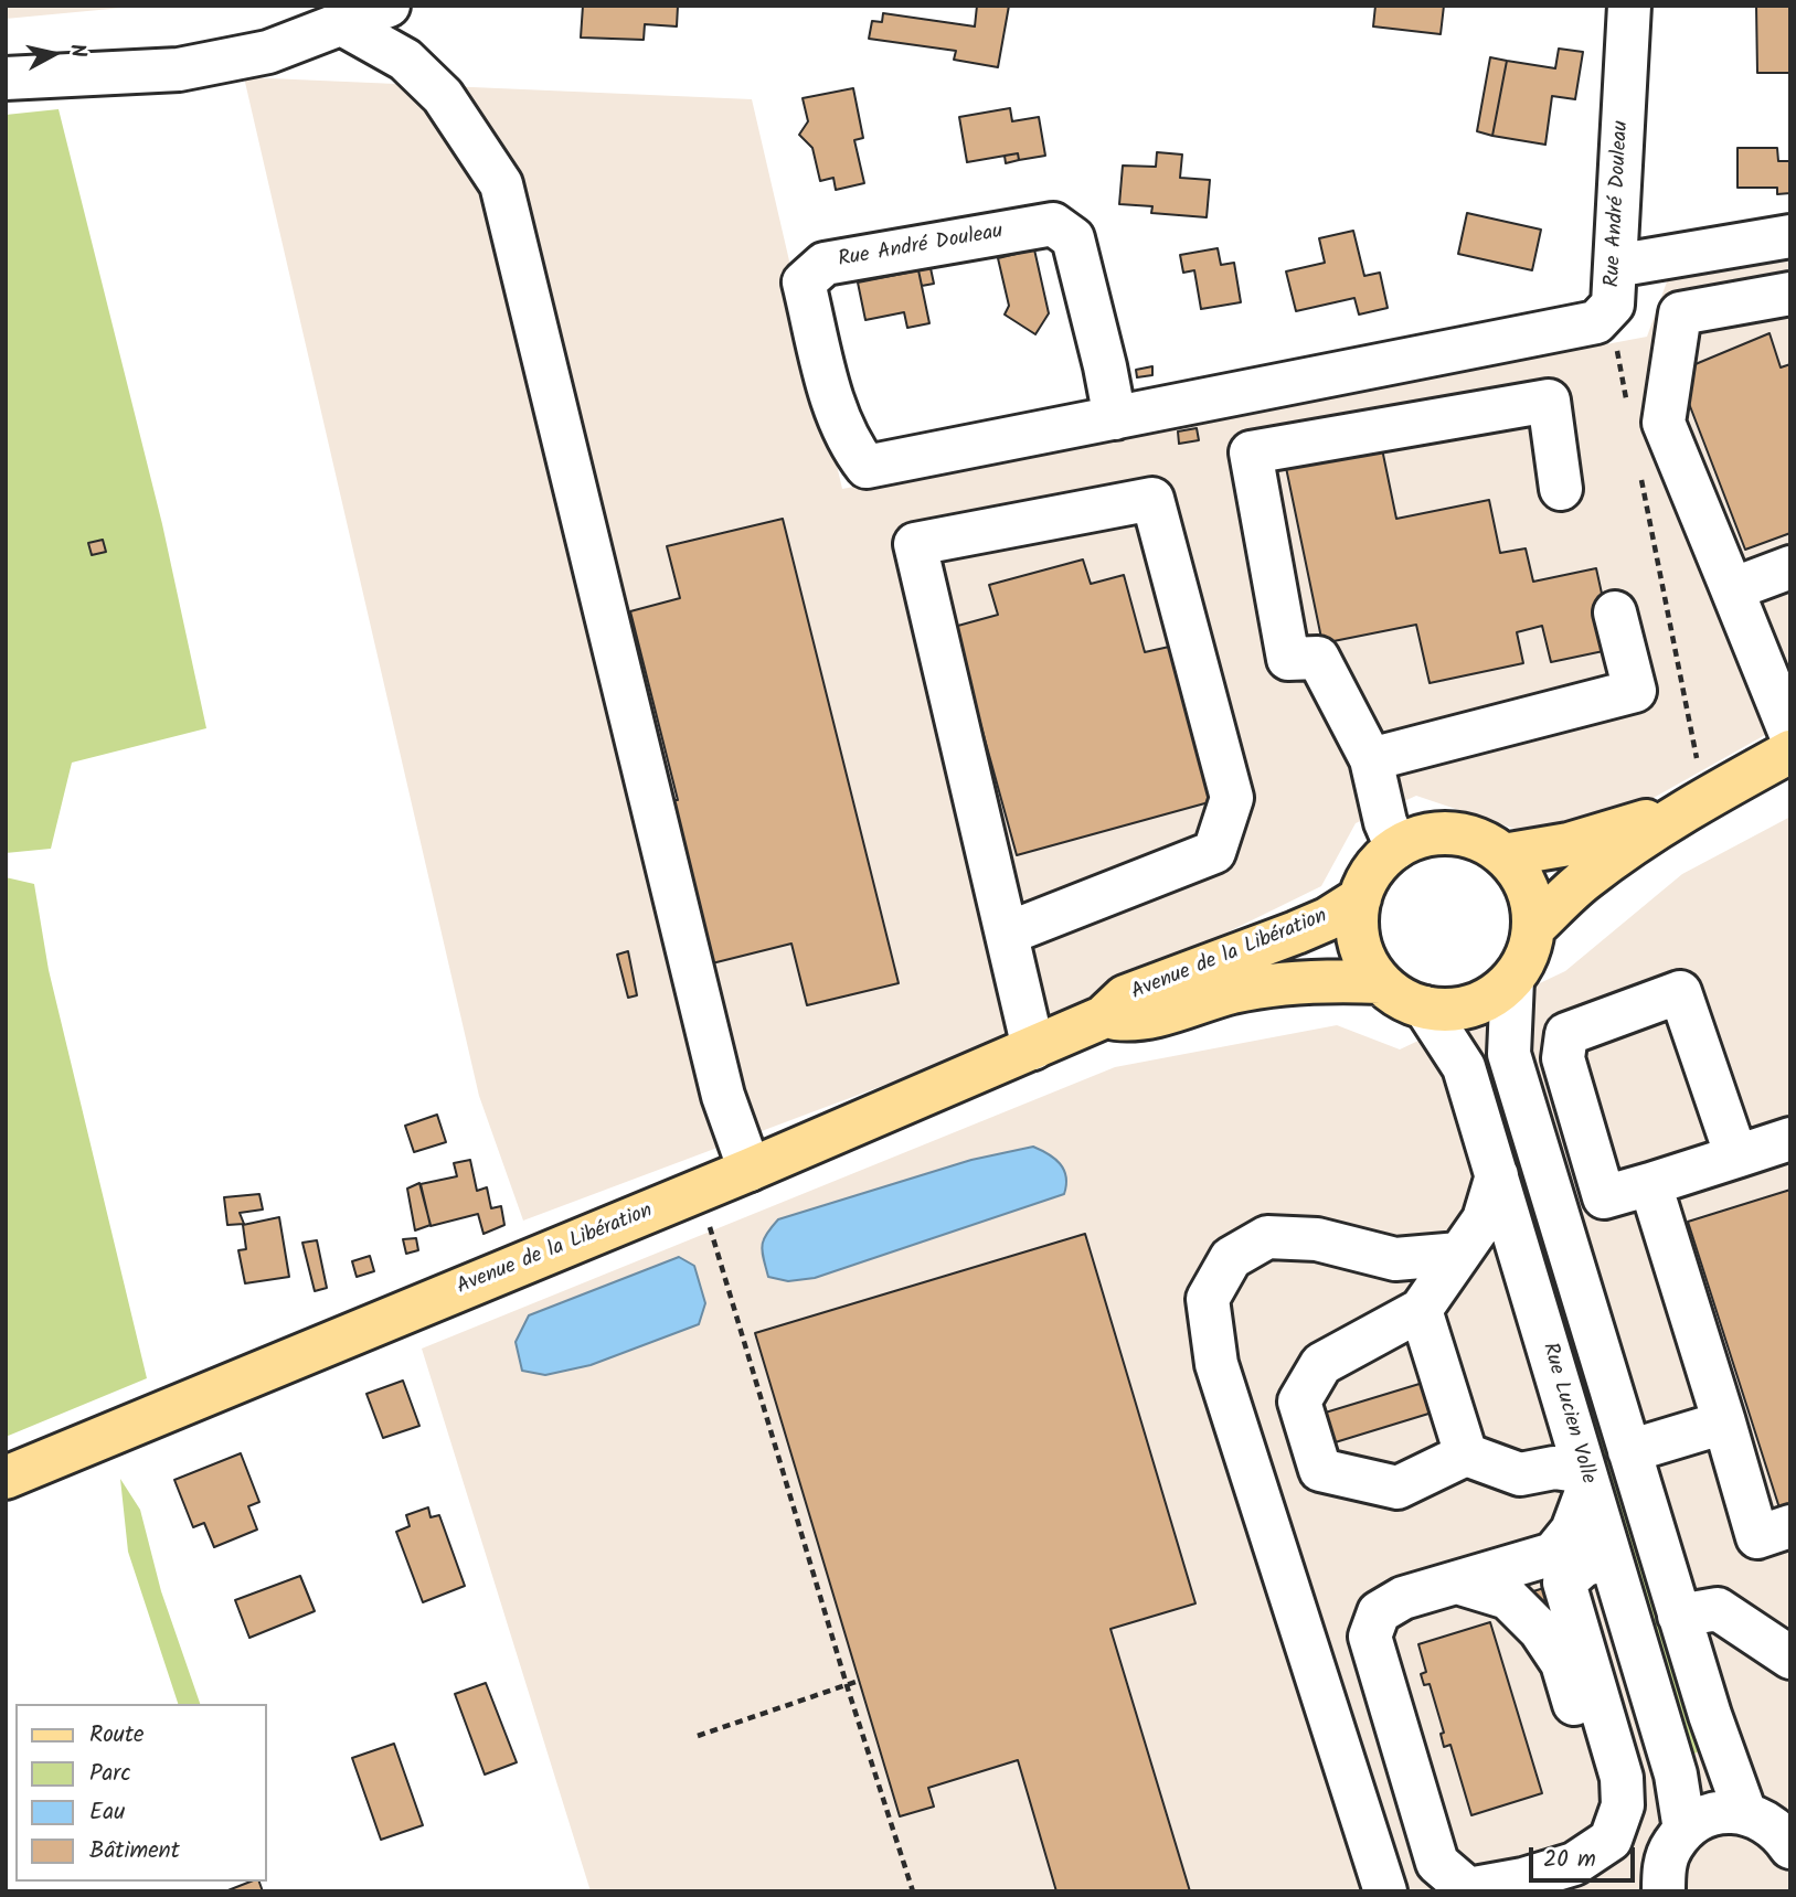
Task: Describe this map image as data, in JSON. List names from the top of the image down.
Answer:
{
  "streets": {
    "main road": ["Avenue de la Libération"],
    "street": ["Rue André Douleau", "Rue Lucien Volle"]
  },
  "crossings": [
    ["Avenue de la Libération", "Rue Lucien Volle"]
  ],
  "legend": [
    "Route",
    "Parc",
    "Eau",
    "Bâtiment"
  ],
  "scale_bar": "20 m",
  "north": "right"
}
